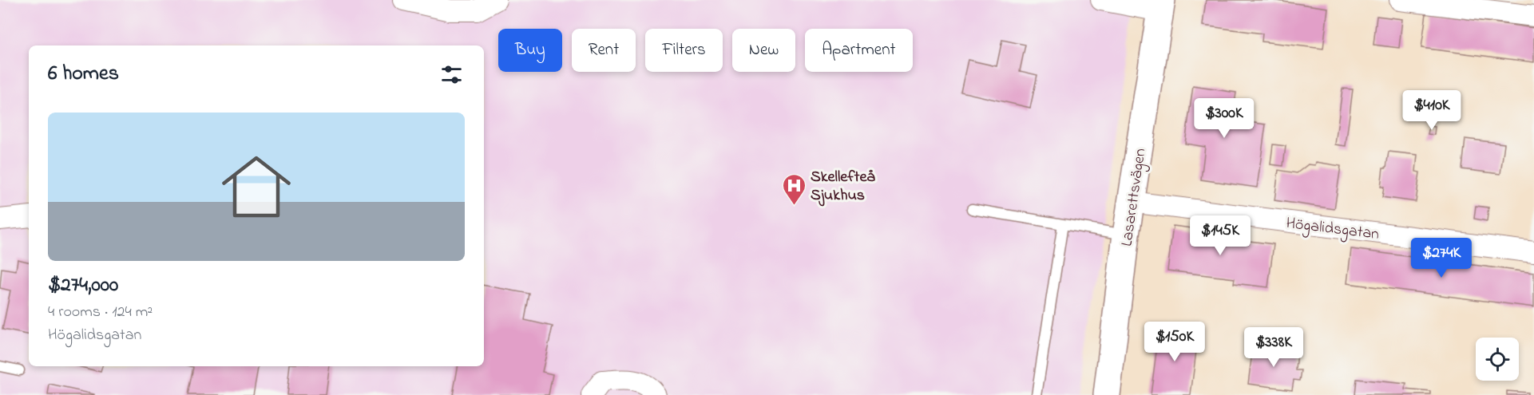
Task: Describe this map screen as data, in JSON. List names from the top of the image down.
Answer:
{
  "streets": {
    "main road": ["Lasarettsvägen"],
    "street": ["Högalidsgatan"]
  },
  "crossings": [
    ["Lasarettsvägen", "Högalidsgatan"]
  ],
  "places": {
    "hospital": ["Skellefteå Sjukhus"]
  },
  "page": {
    "chip": [
      "Buy",
      "Rent",
      "Filters",
      "New",
      "Apartment"
    ],
    "heading": "6 homes",
    "price": [
      "$410K",
      "$300K",
      "$145K",
      "$274K",
      "$150K",
      "$338K"
    ],
    "list": [
      {
        "name": "$274,000",
        "note": "4 rooms · 124 m² · Högalidsgatan"
      }
    ]
  }
}
